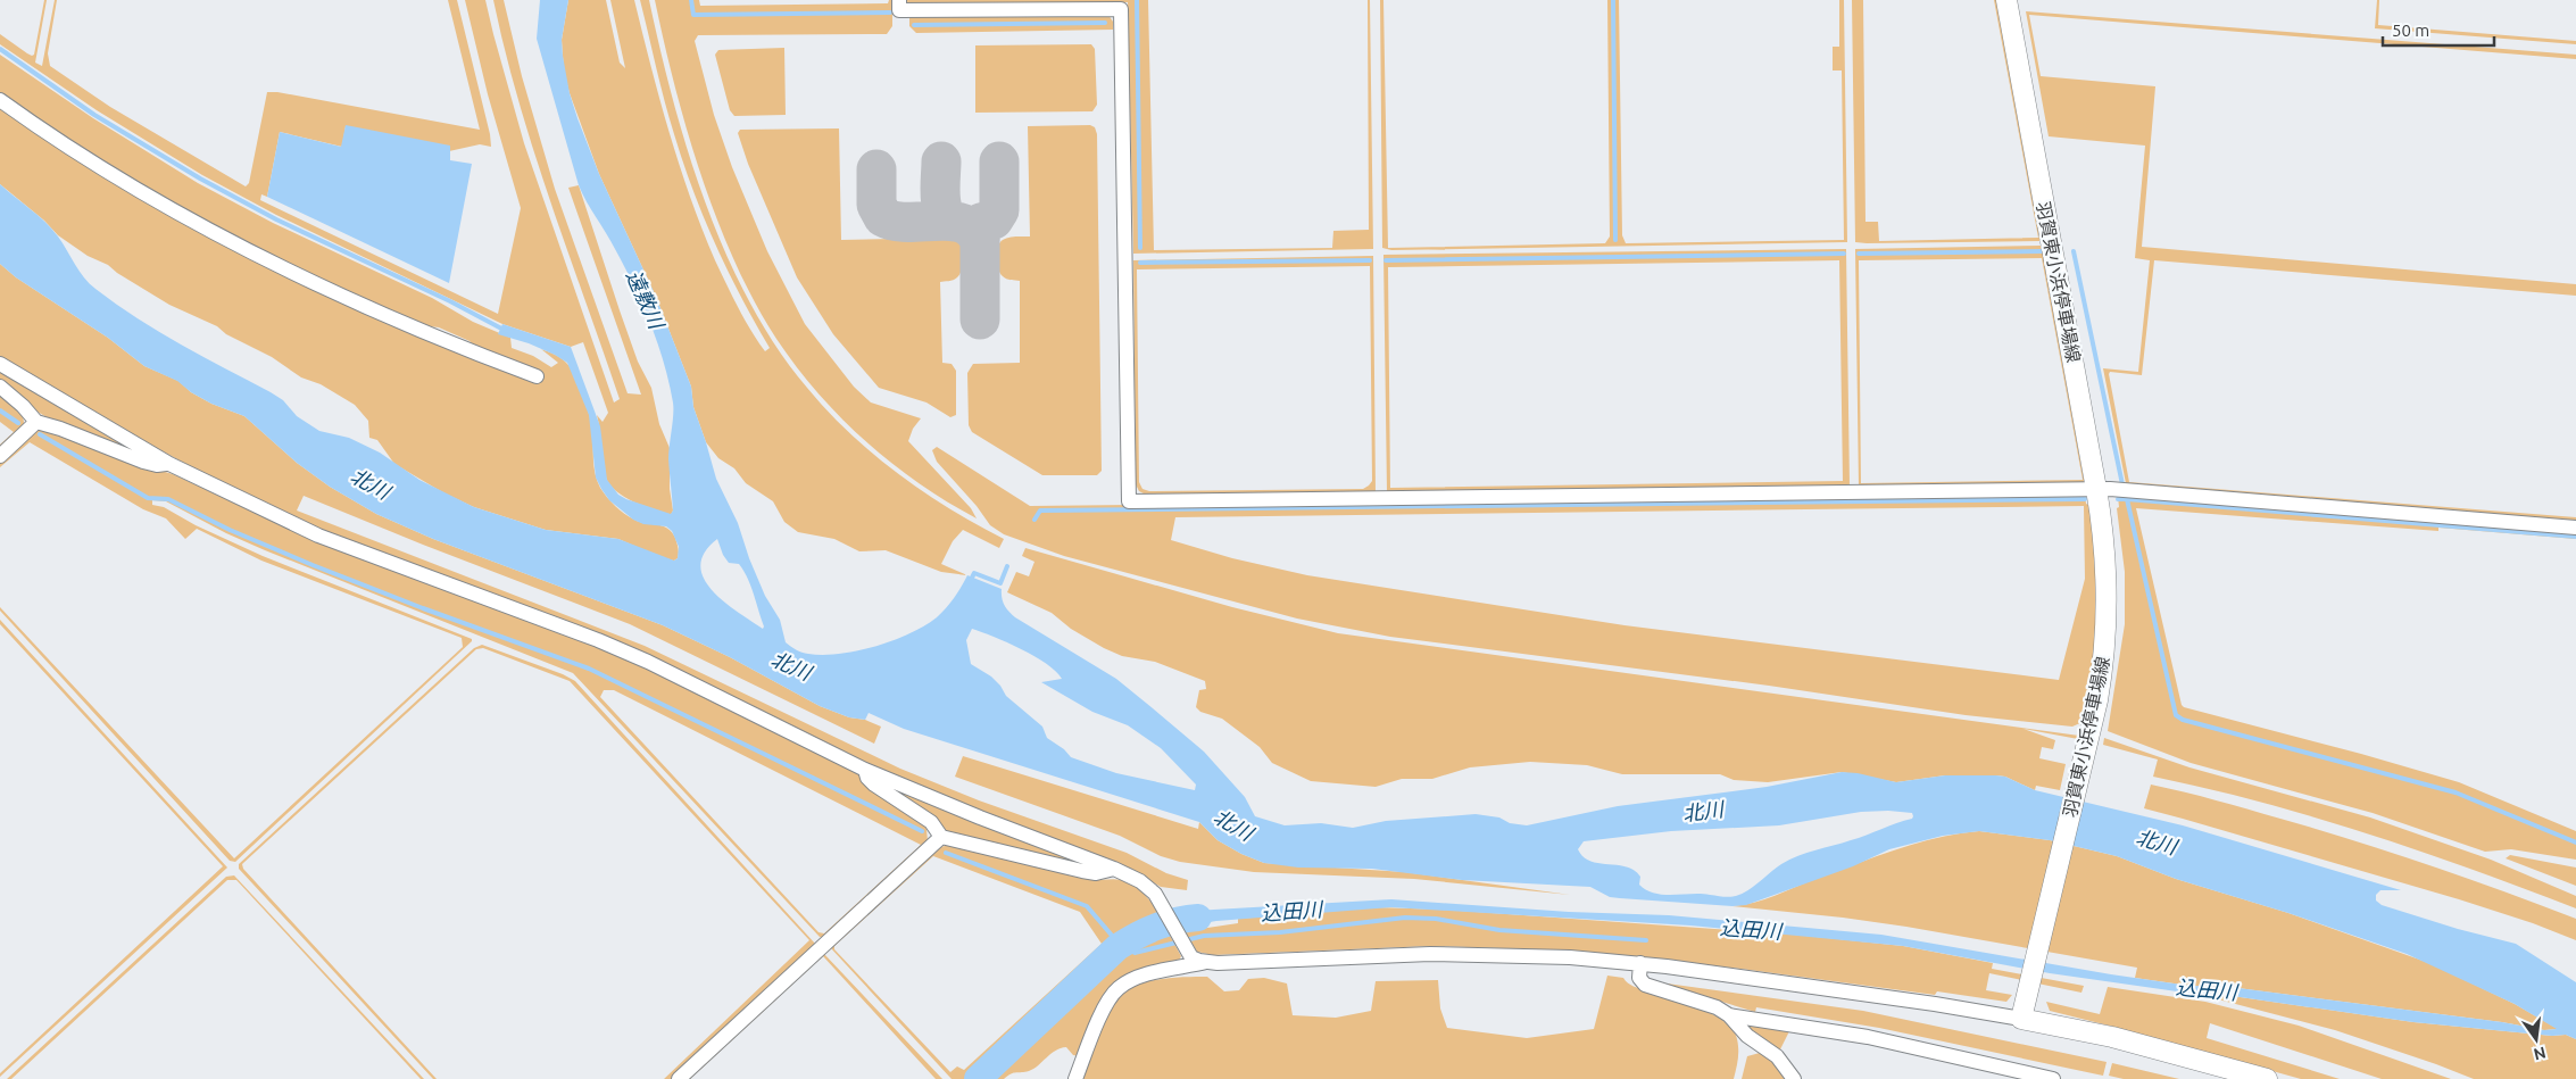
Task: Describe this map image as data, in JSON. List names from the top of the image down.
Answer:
{
  "streets": {
    "main road": ["羽賀東小浜停車場線"]
  },
  "water": ["遠敷川", "北川", "込田川"],
  "scale_bar": "50 m",
  "north": "bottom"
}
